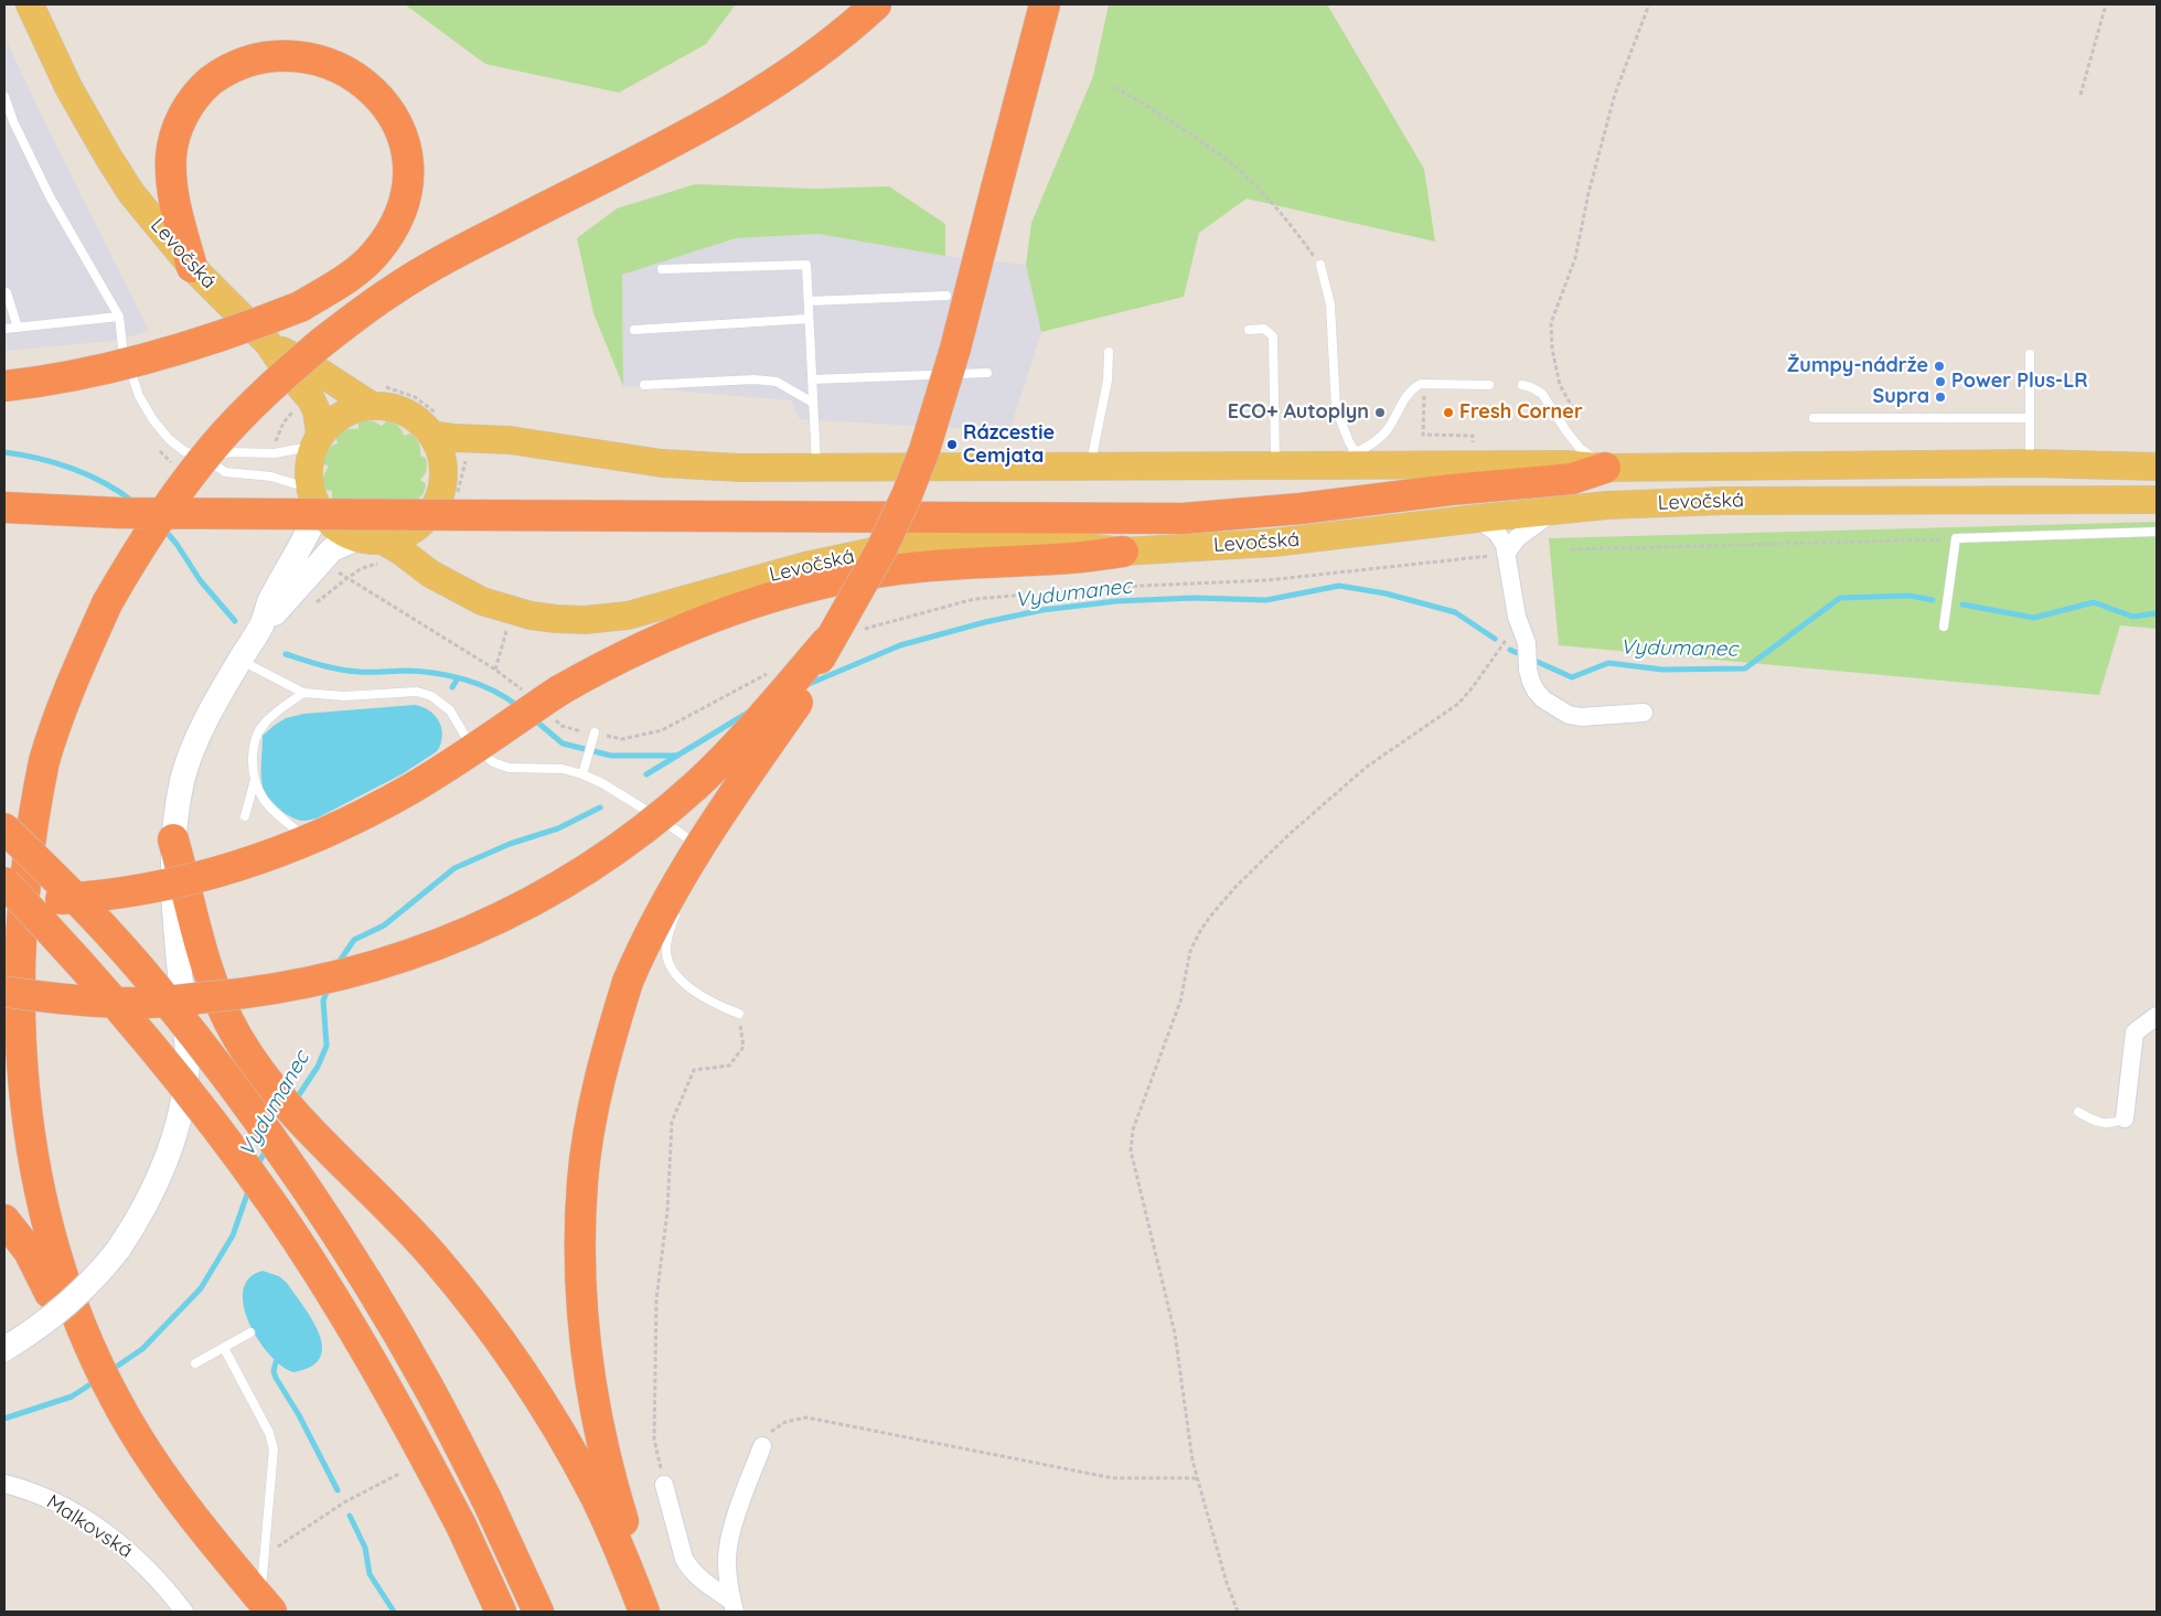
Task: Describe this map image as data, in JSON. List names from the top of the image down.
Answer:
{
  "streets": {
    "main road": ["Levočská"],
    "street": ["Malkovská"]
  },
  "water": ["Vydumanec"],
  "places": [
    "Žumpy-nádrže",
    "Power Plus-LR",
    "Supra",
    "ECO+ Autoplyn",
    "Fresh Corner",
    "Rázcestie Cemjata"
  ]
}
